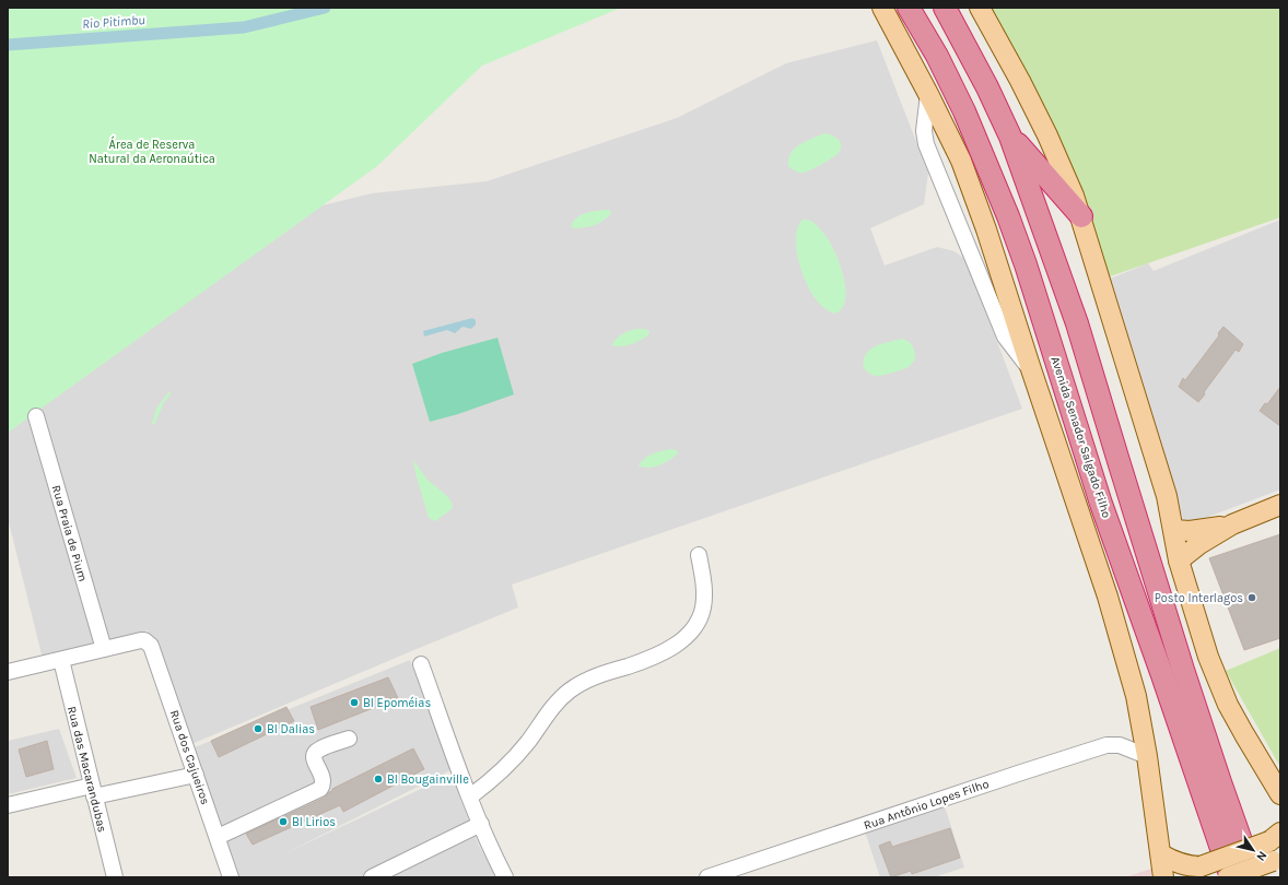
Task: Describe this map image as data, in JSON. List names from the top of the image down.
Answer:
{
  "streets": {
    "highway": ["Avenida Senador Salgado Filho"],
    "street": [
      "Rua Praia de Pium",
      "Rua dos Cajueiros",
      "Rua das Macarandubas",
      "Rua Antônio Lopes Filho"
    ]
  },
  "crossings": [
    ["Rua Praia de Pium", "Rua dos Cajueiros"]
  ],
  "water": ["Rio Pitimbu"],
  "parks": ["Área de Reserva Natural da Aeronaútica"],
  "places": [
    "Posto Interlagos",
    "Bl Epoméias",
    "Bl Dalias",
    "Bl Bougainville",
    "Bl Lirios"
  ],
  "north": "bottom right"
}
